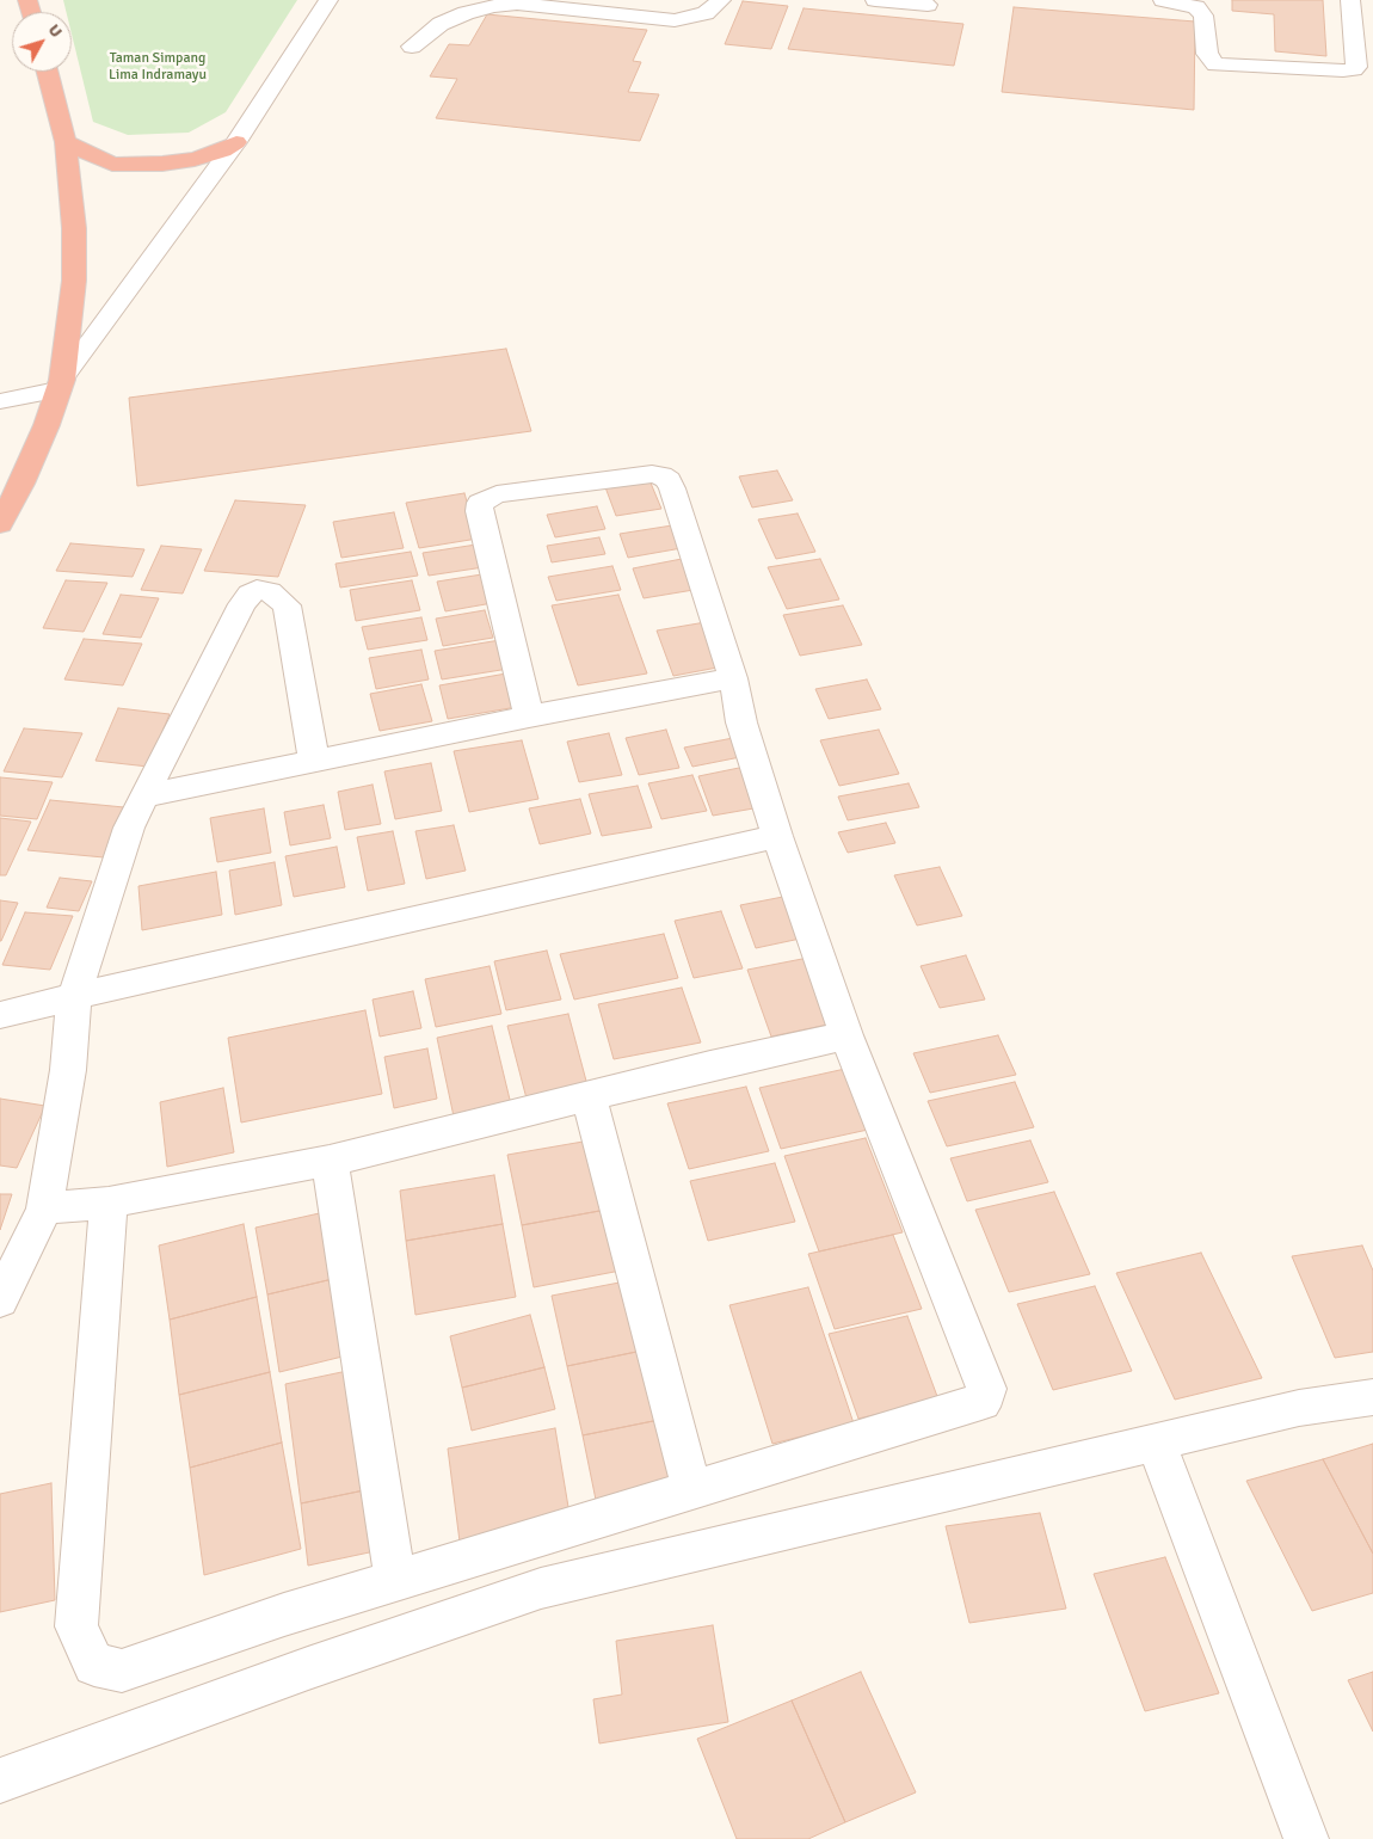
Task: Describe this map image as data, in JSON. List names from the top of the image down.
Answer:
{
  "parks": ["Taman Simpang Lima Indramayu"],
  "north": "top right"
}
